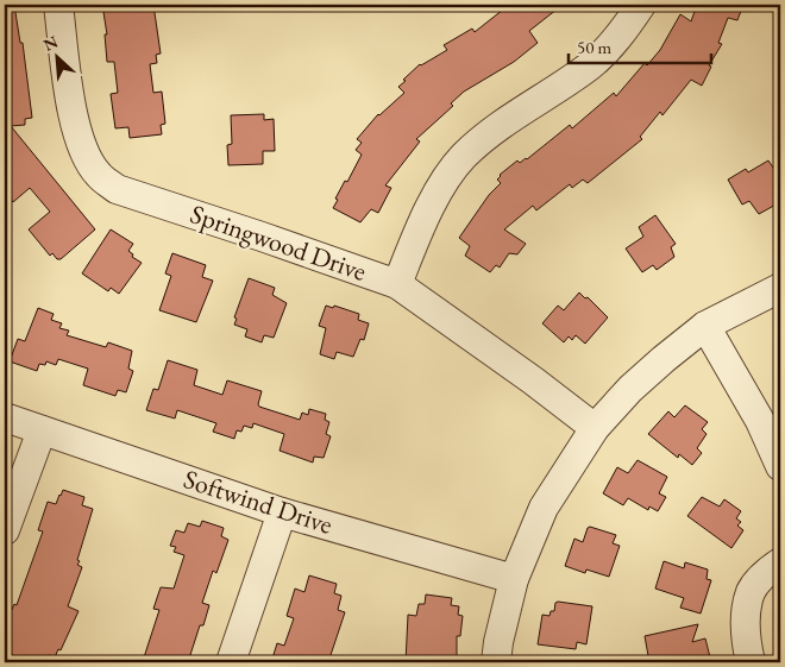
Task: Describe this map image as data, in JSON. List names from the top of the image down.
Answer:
{
  "streets": {
    "street": ["Springwood Drive", "Softwind Drive"]
  },
  "scale_bar": "50 m",
  "north": "top left"
}
